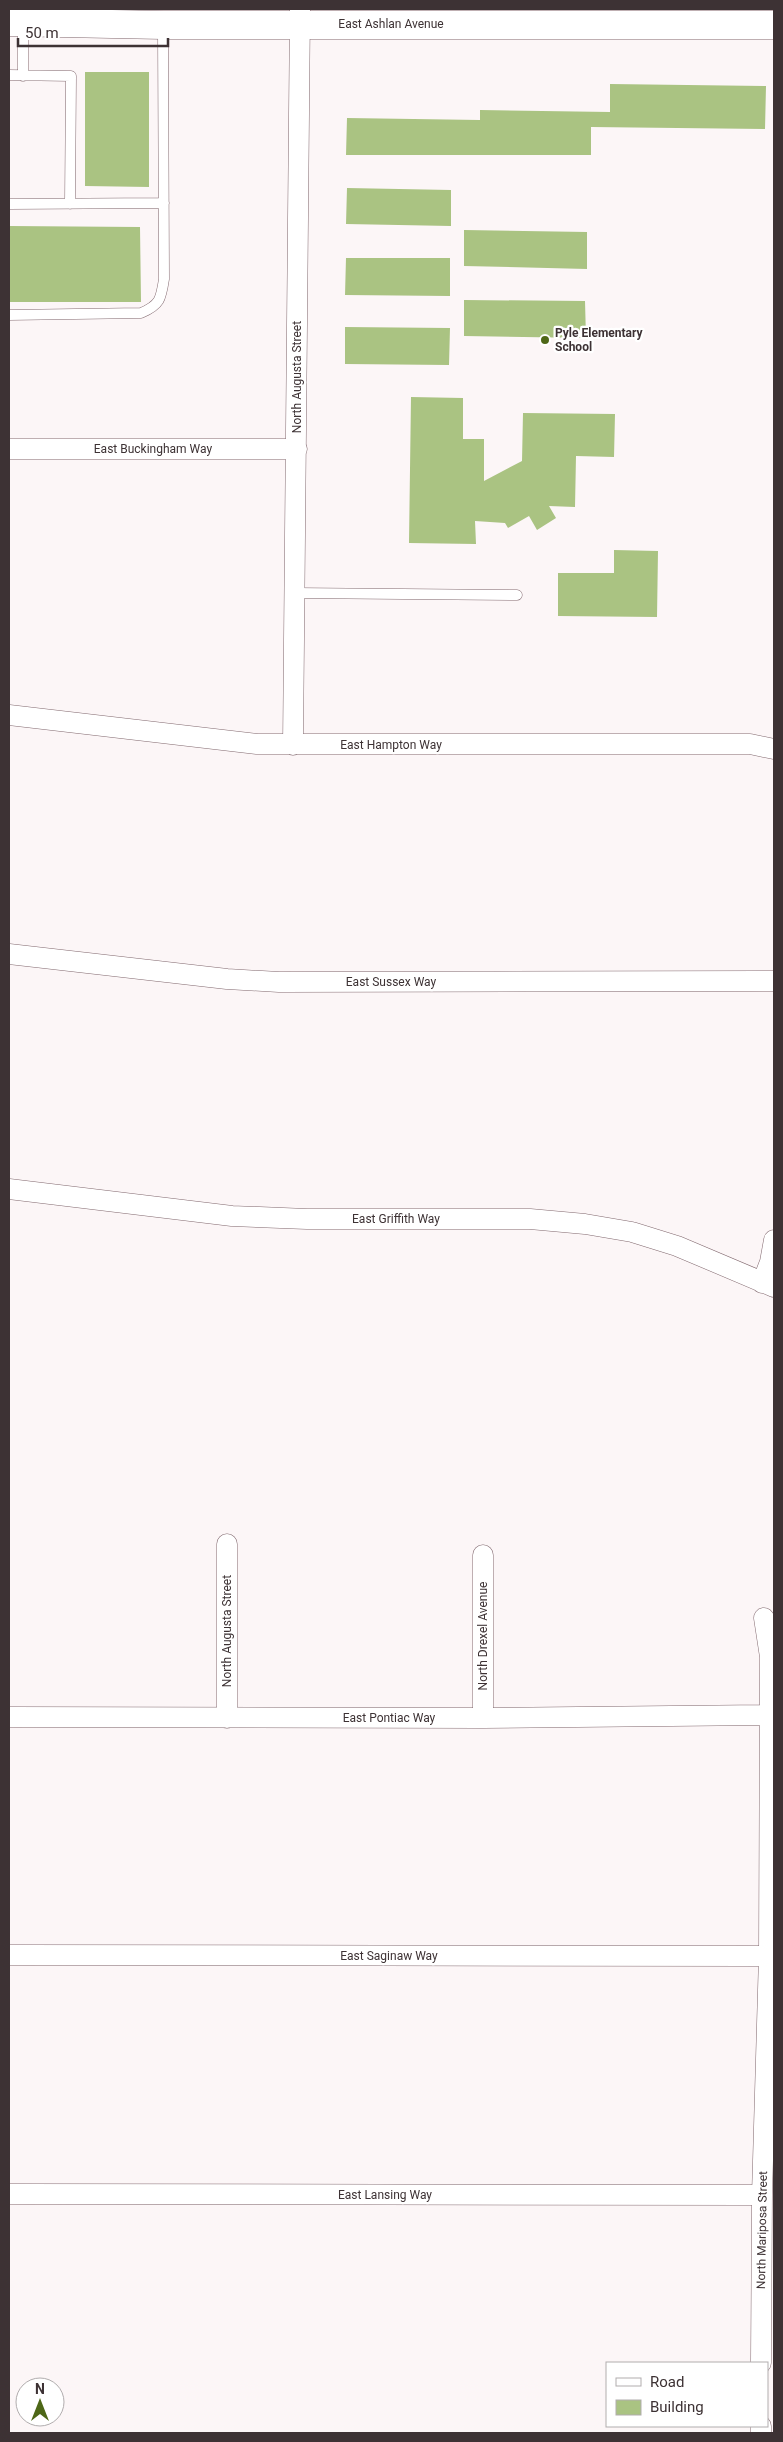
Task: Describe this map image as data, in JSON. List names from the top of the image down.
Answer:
{
  "streets": {
    "main road": ["East Ashlan Avenue"],
    "street": [
      "North Augusta Street",
      "East Buckingham Way",
      "East Hampton Way",
      "East Sussex Way",
      "East Griffith Way",
      "North Drexel Avenue",
      "East Pontiac Way",
      "East Saginaw Way",
      "East Lansing Way",
      "North Mariposa Street"
    ]
  },
  "crossings": [
    ["East Ashlan Avenue", "North Augusta Street"],
    ["North Augusta Street", "East Buckingham Way"],
    ["North Augusta Street", "East Hampton Way"],
    ["North Augusta Street", "East Pontiac Way"],
    ["North Drexel Avenue", "East Pontiac Way"],
    ["East Pontiac Way", "North Mariposa Street"],
    ["East Saginaw Way", "North Mariposa Street"],
    ["East Lansing Way", "North Mariposa Street"]
  ],
  "places": ["Pyle Elementary School"],
  "legend": ["Road", "Building"],
  "scale_bar": "50 m",
  "north": "top"
}
